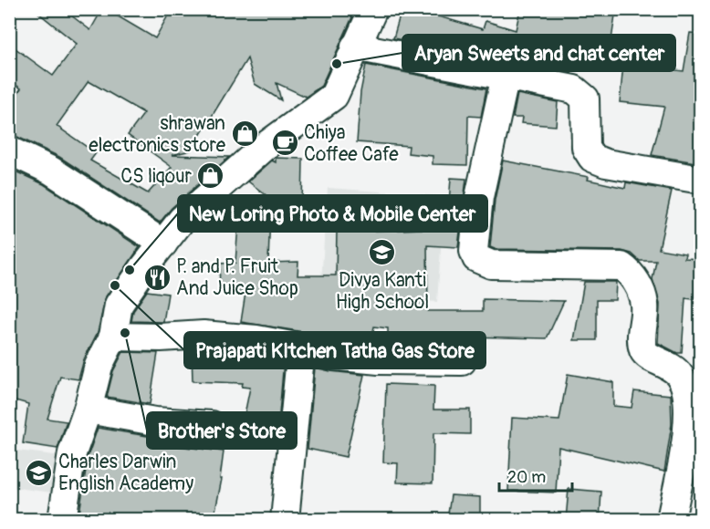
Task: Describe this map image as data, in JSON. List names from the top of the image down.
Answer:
{
  "places": {
    "other": [
      "Aryan Sweets and chat center",
      "New Loring Photo & Mobile Center",
      "Prajapati KItchen Tatha Gas Store",
      "Brother's Store"
    ],
    "shop": ["shrawan electronics store", "CS liqour"],
    "cafe": ["Chiya Coffee Cafe"],
    "school or university": ["Divya Kanti High School", "Charles Darwin English Academy"],
    "restaurant": ["P. and P. Fruit And Juice Shop"]
  },
  "scale_bar": "20 m"
}
